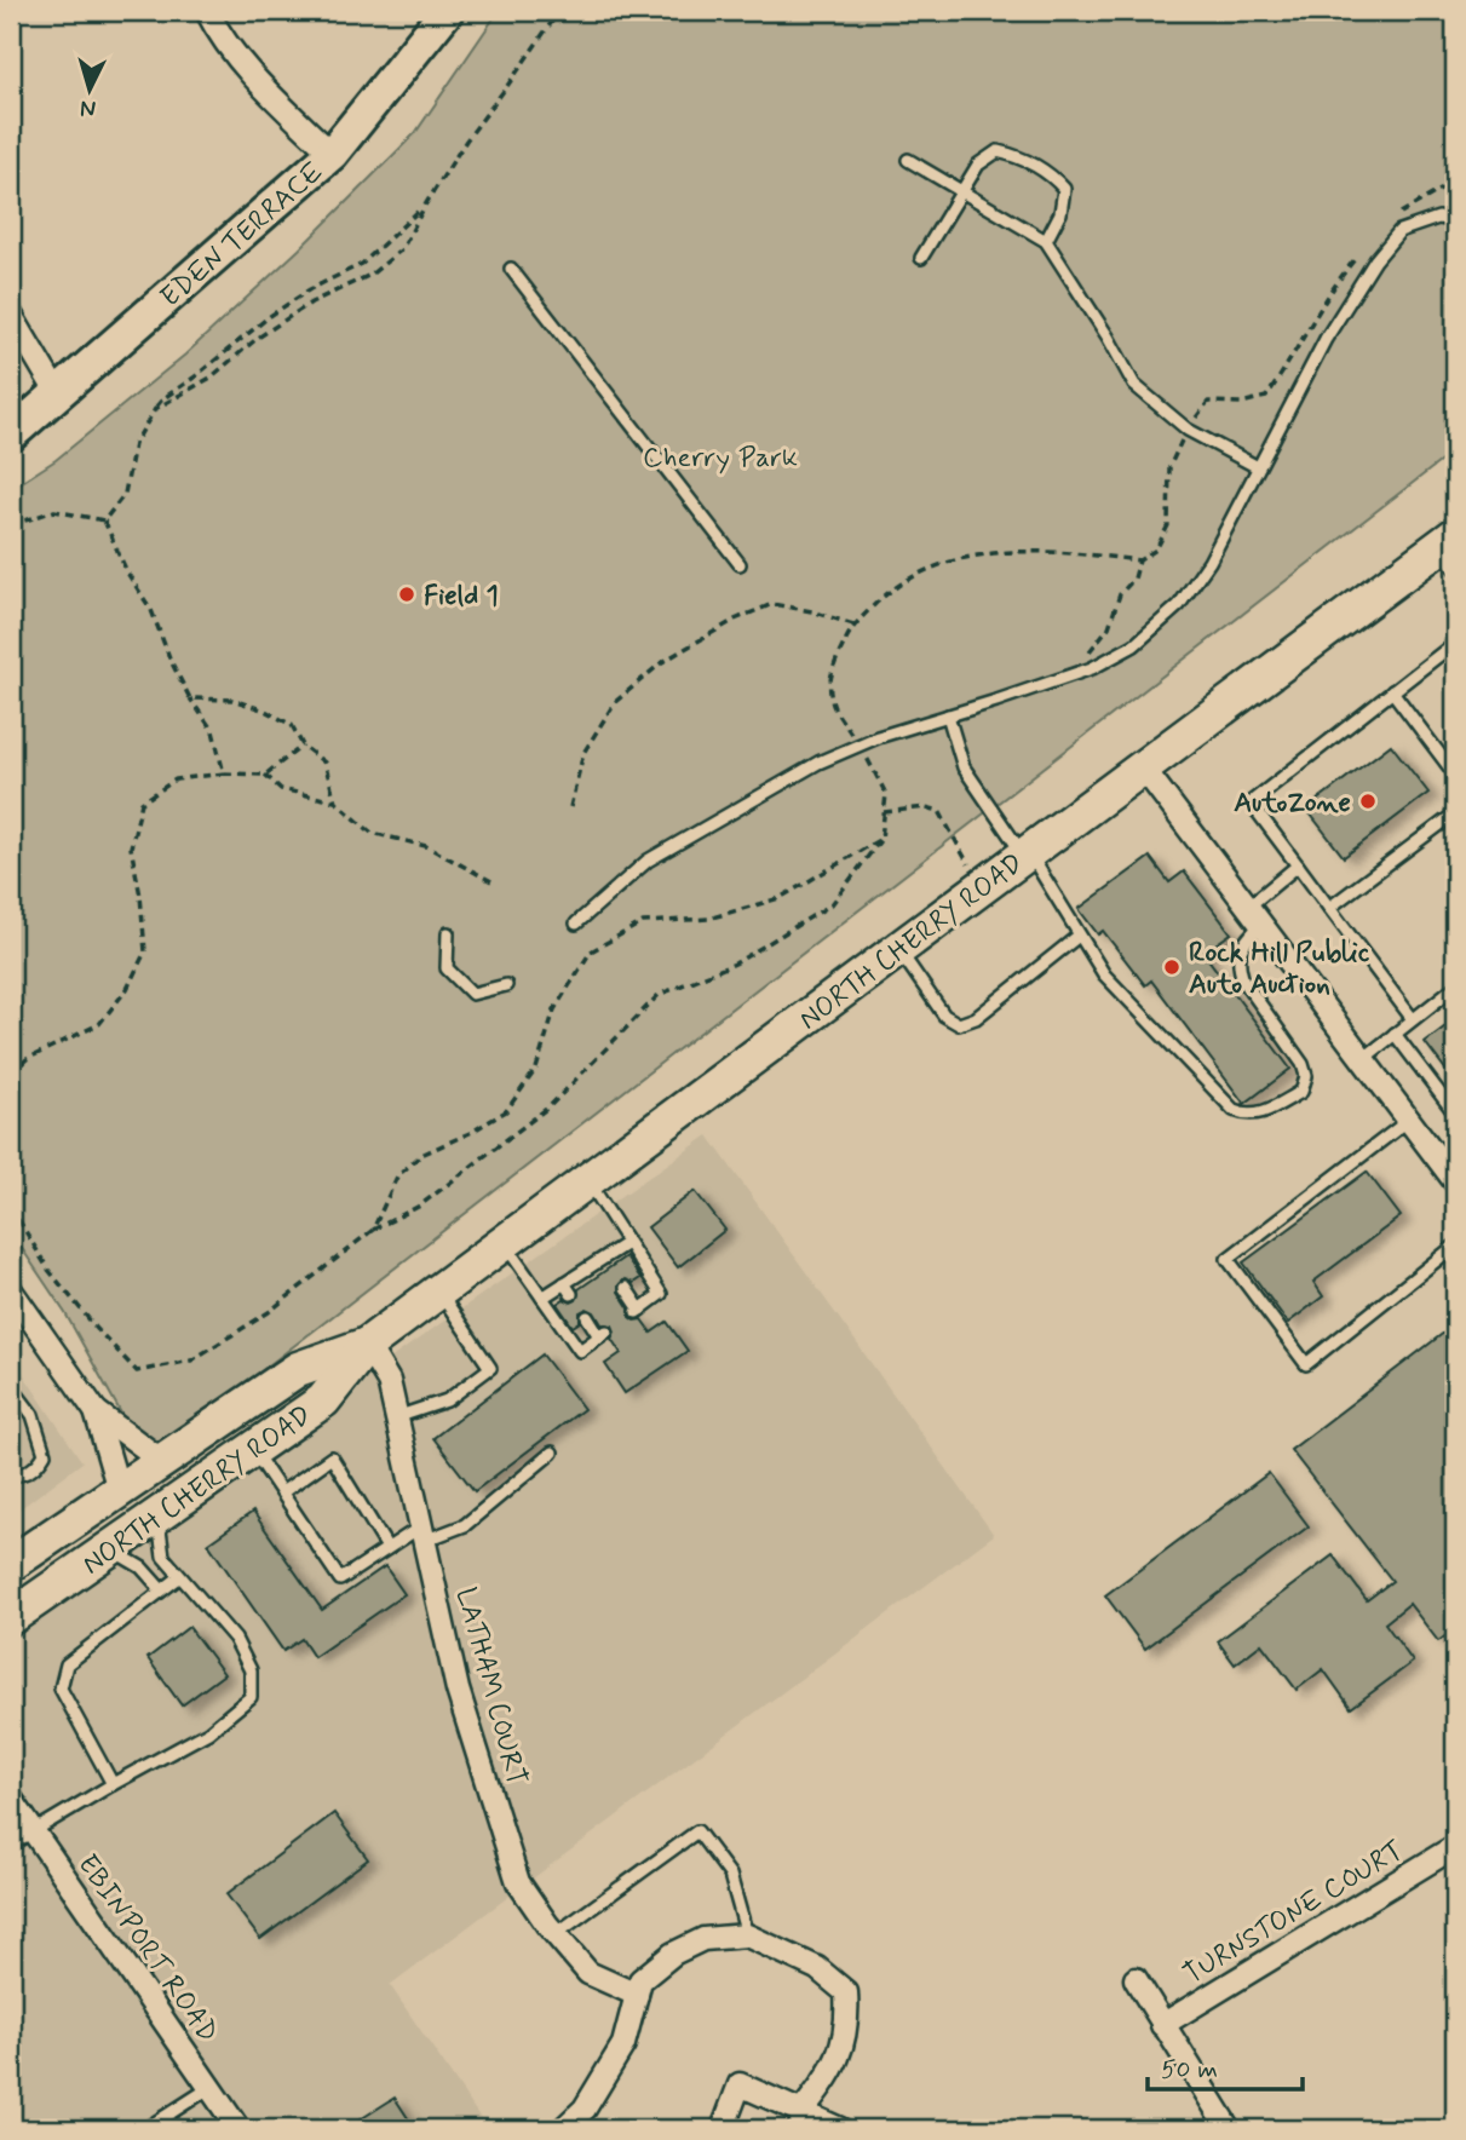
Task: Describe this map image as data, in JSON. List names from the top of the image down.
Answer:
{
  "streets": {
    "main road": ["NORTH CHERRY ROAD"],
    "street": [
      "EDEN TERRACE",
      "LATHAM COURT",
      "TURNSTONE COURT",
      "EBINPORT ROAD"
    ]
  },
  "crossings": [
    ["NORTH CHERRY ROAD", "LATHAM COURT"]
  ],
  "parks": ["Cherry Park"],
  "places": ["Field 1", "AutoZone", "Rock Hill Public Auto Auction"],
  "scale_bar": "50 m",
  "north": "bottom"
}
